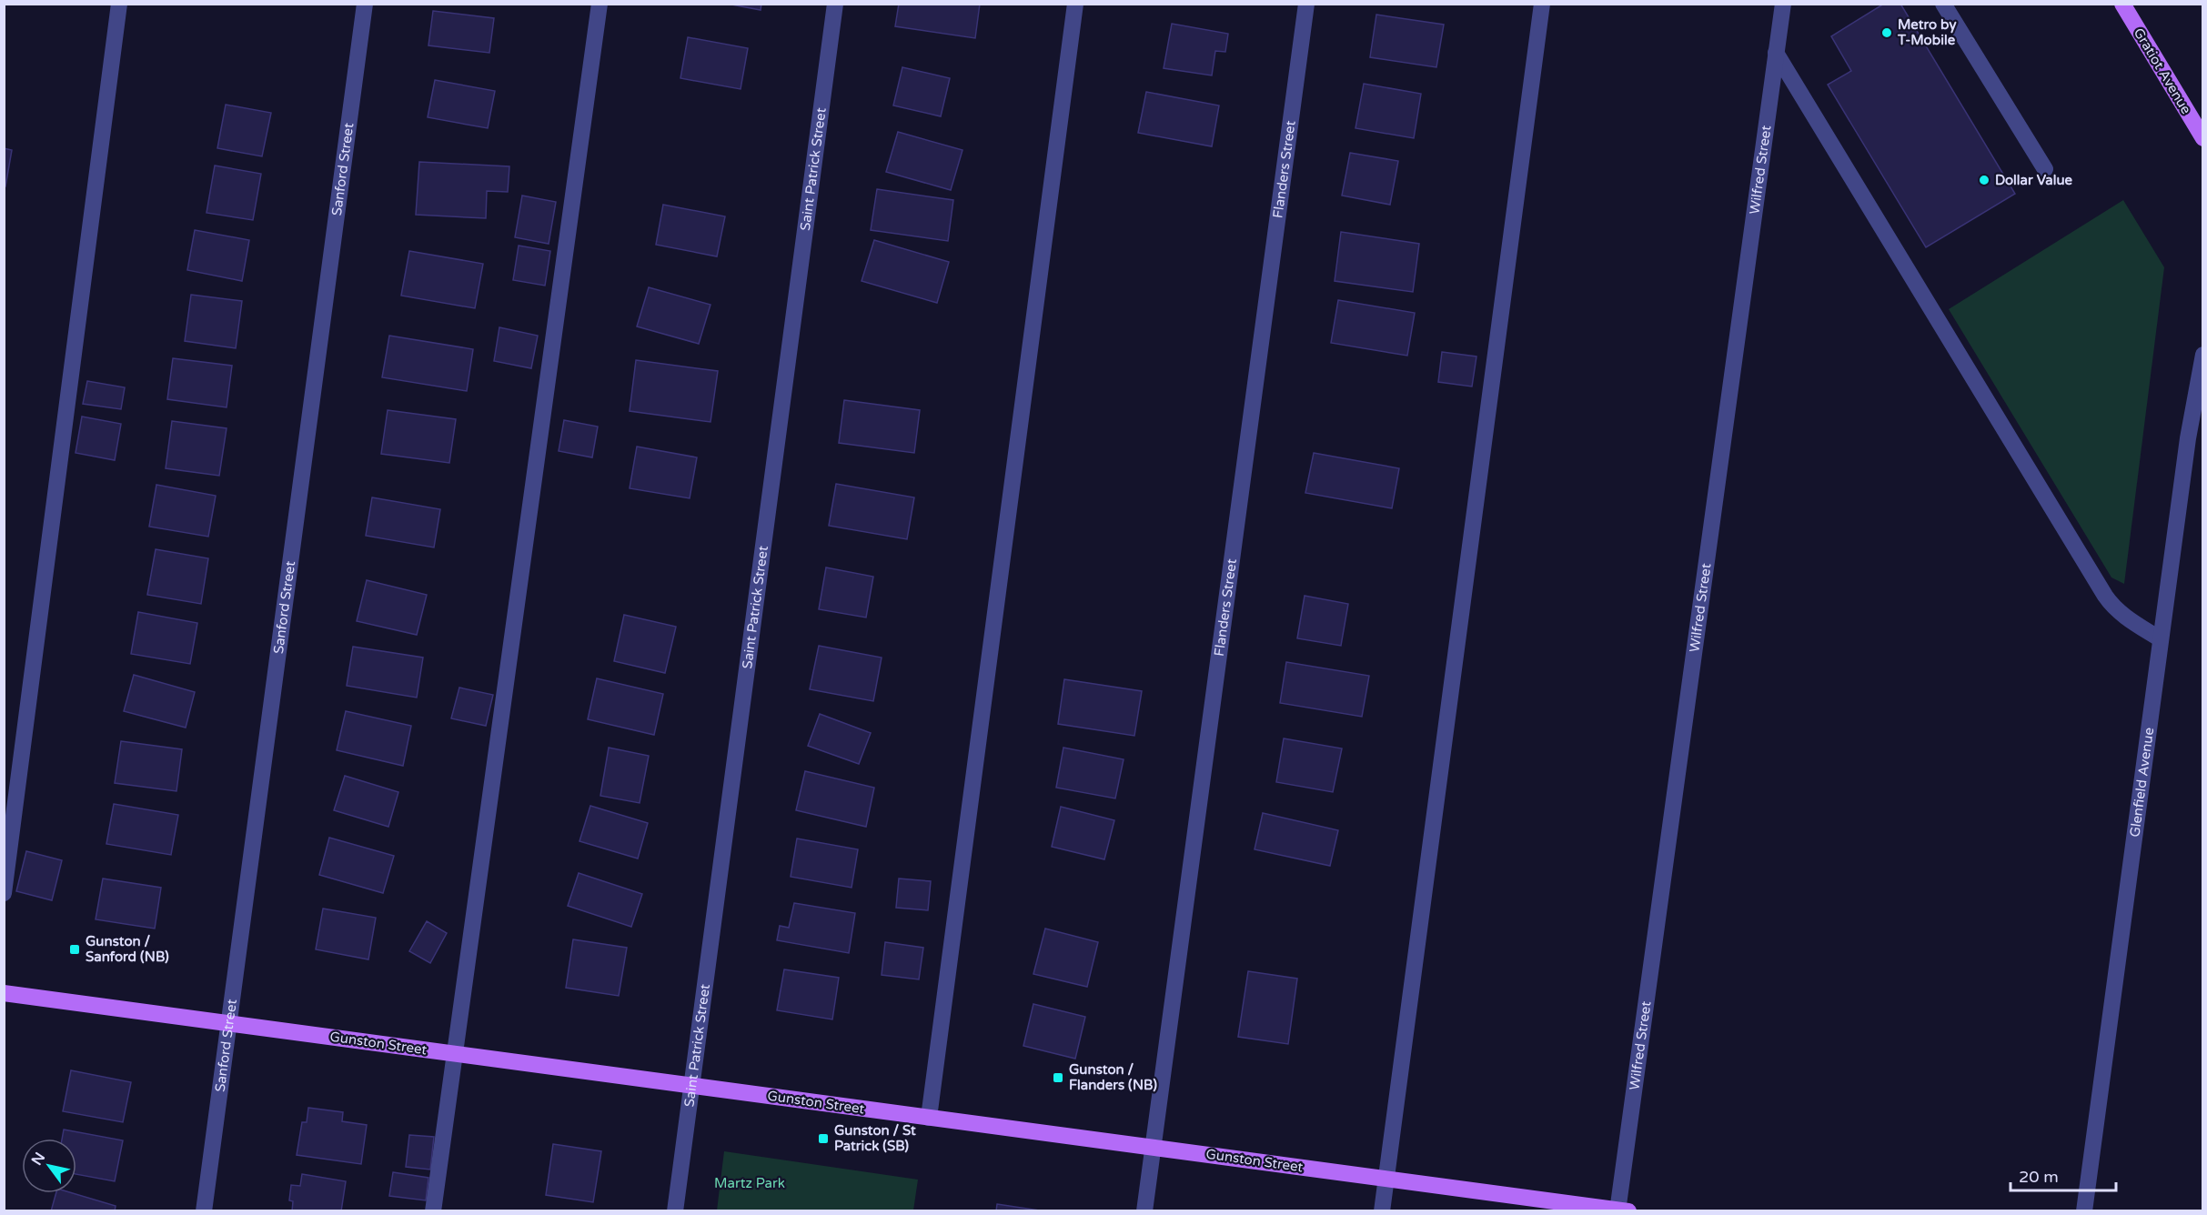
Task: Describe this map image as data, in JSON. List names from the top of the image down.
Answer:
{
  "streets": {
    "main road": ["Gratiot Avenue", "Gunston Street"],
    "street": [
      "Sanford Street",
      "Saint Patrick Street",
      "Flanders Street",
      "Wilfred Street",
      "Glenfield Avenue"
    ]
  },
  "crossings": [
    ["Sanford Street", "Gunston Street"],
    ["Saint Patrick Street", "Gunston Street"],
    ["Flanders Street", "Gunston Street"],
    ["Wilfred Street", "Gunston Street"]
  ],
  "parks": ["Martz Park"],
  "places": {
    "other": ["Metro by T-Mobile", "Dollar Value"],
    "transit": ["Gunston / Sanford (NB)", "Gunston / Flanders (NB)", "Gunston / St Patrick (SB)"]
  },
  "scale_bar": "20 m",
  "north": "top left"
}
